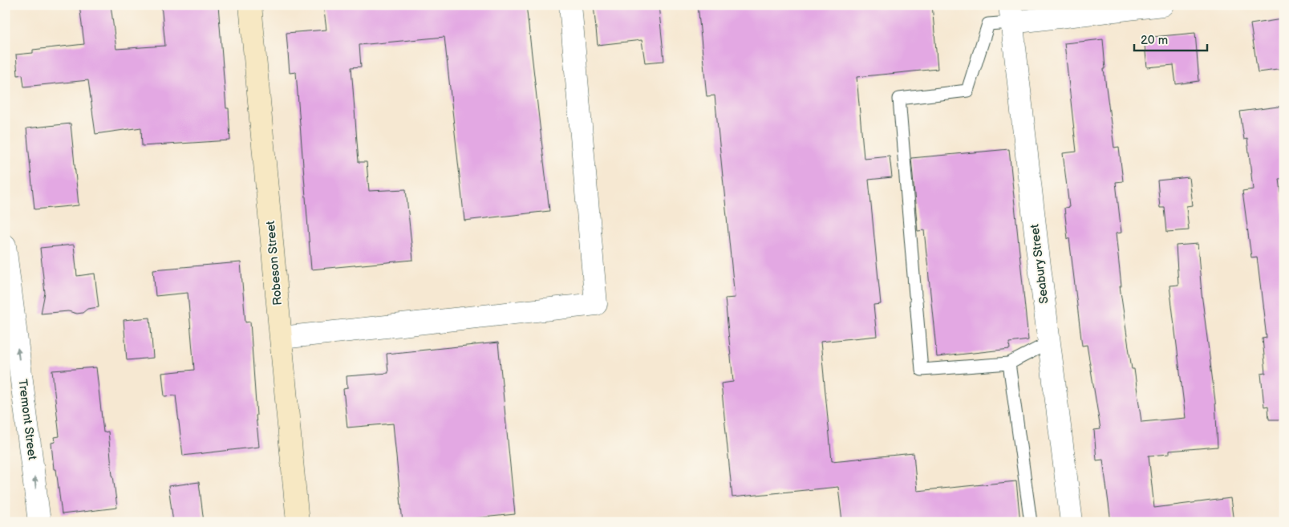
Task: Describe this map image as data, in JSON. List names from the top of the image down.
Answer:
{
  "streets": {
    "main road": ["Robeson Street"],
    "street": ["Seabury Street", "Tremont Street"]
  },
  "one_way": ["Tremont Street"],
  "scale_bar": "20 m"
}
